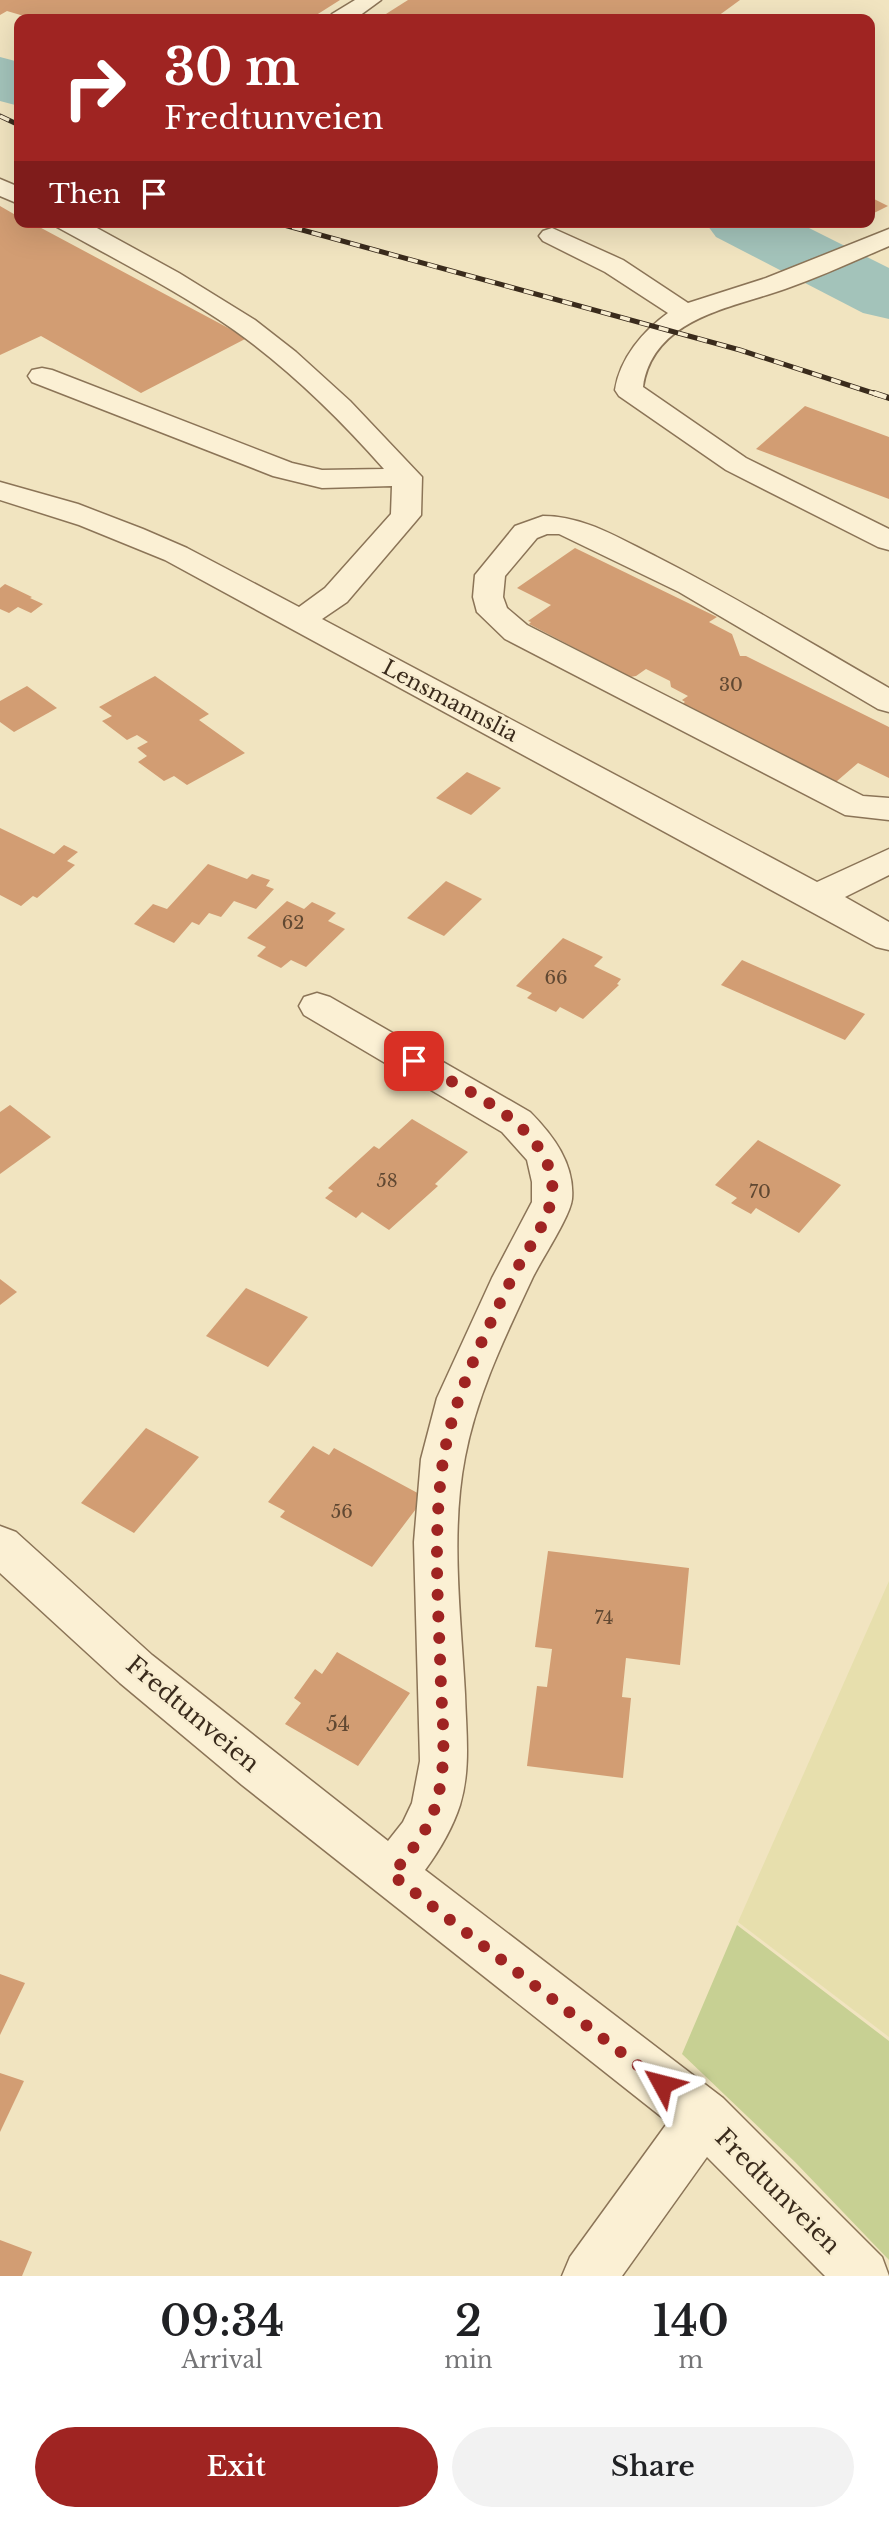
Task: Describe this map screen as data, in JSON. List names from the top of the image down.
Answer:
{
  "streets": {
    "street": ["Lensmannslia", "Fredtunveien"]
  },
  "house_numbers": [
    "30",
    "62",
    "66",
    "58",
    "70",
    "56",
    "74",
    "54"
  ],
  "page": {
    "turn": ["30 m", "Fredtunveien"],
    "then": "Then",
    "eta": [
      "09:34",
      "Arrival",
      "2",
      "min",
      "140",
      "m"
    ],
    "buttons": ["Exit", "Share"]
  }
}
